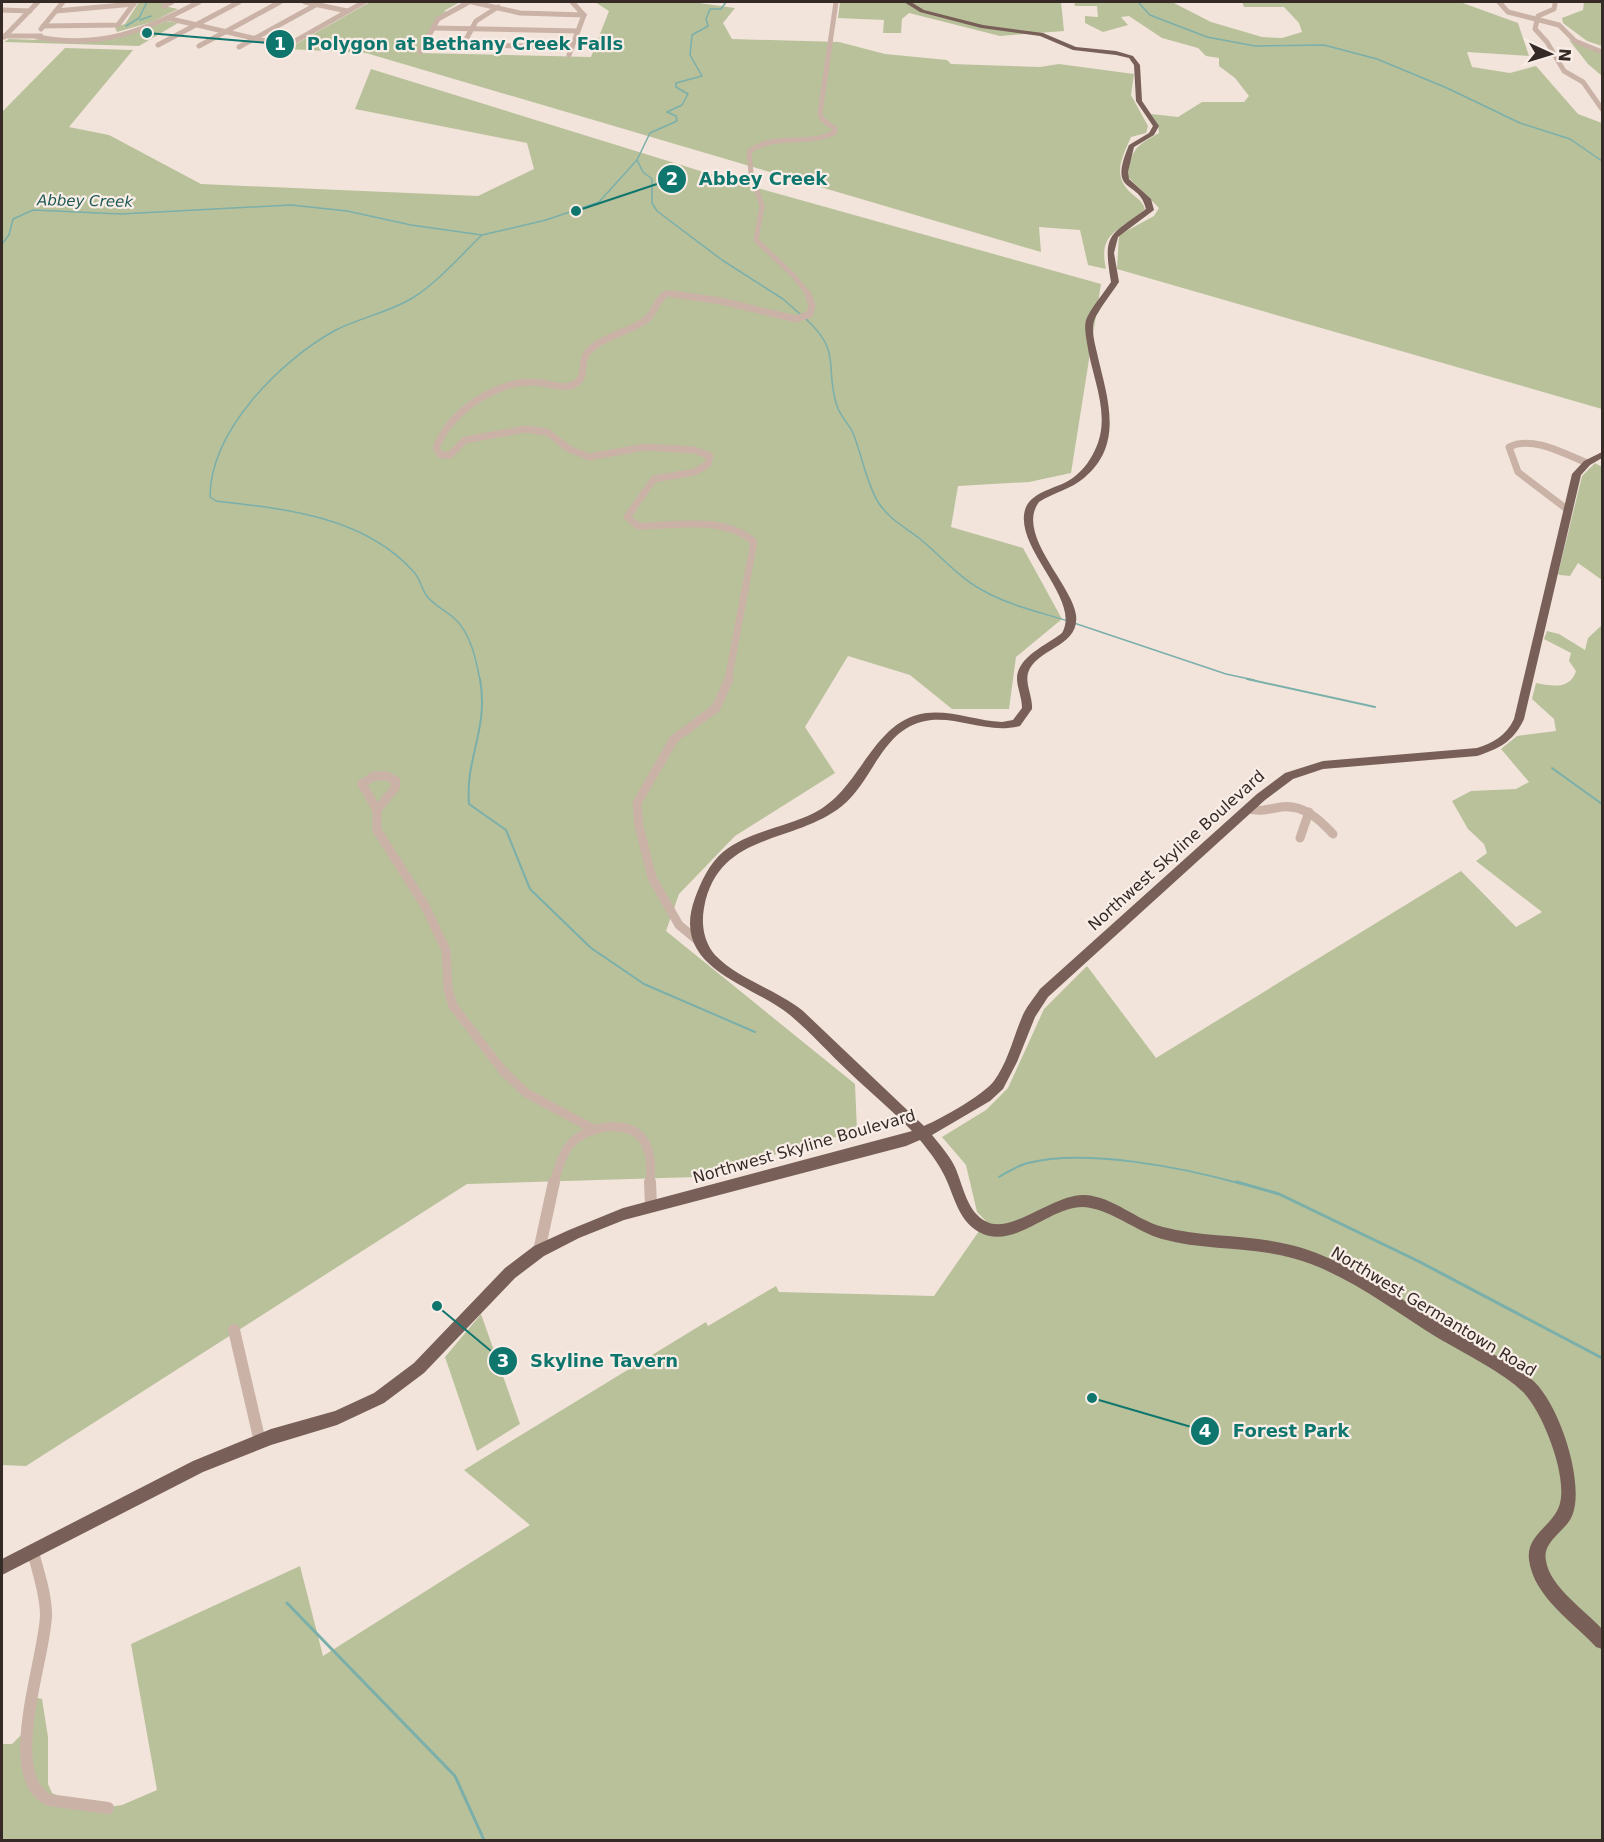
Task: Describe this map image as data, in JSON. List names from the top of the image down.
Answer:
{
  "streets": {
    "main road": ["Northwest Skyline Boulevard", "Northwest Germantown Road"]
  },
  "crossings": [
    ["Northwest Skyline Boulevard", "Northwest Germantown Road"]
  ],
  "water": ["Abbey Creek"],
  "places": [
    "Polygon at Bethany Creek Falls",
    "Abbey Creek",
    "Skyline Tavern",
    "Forest Park"
  ],
  "north": "right"
}
